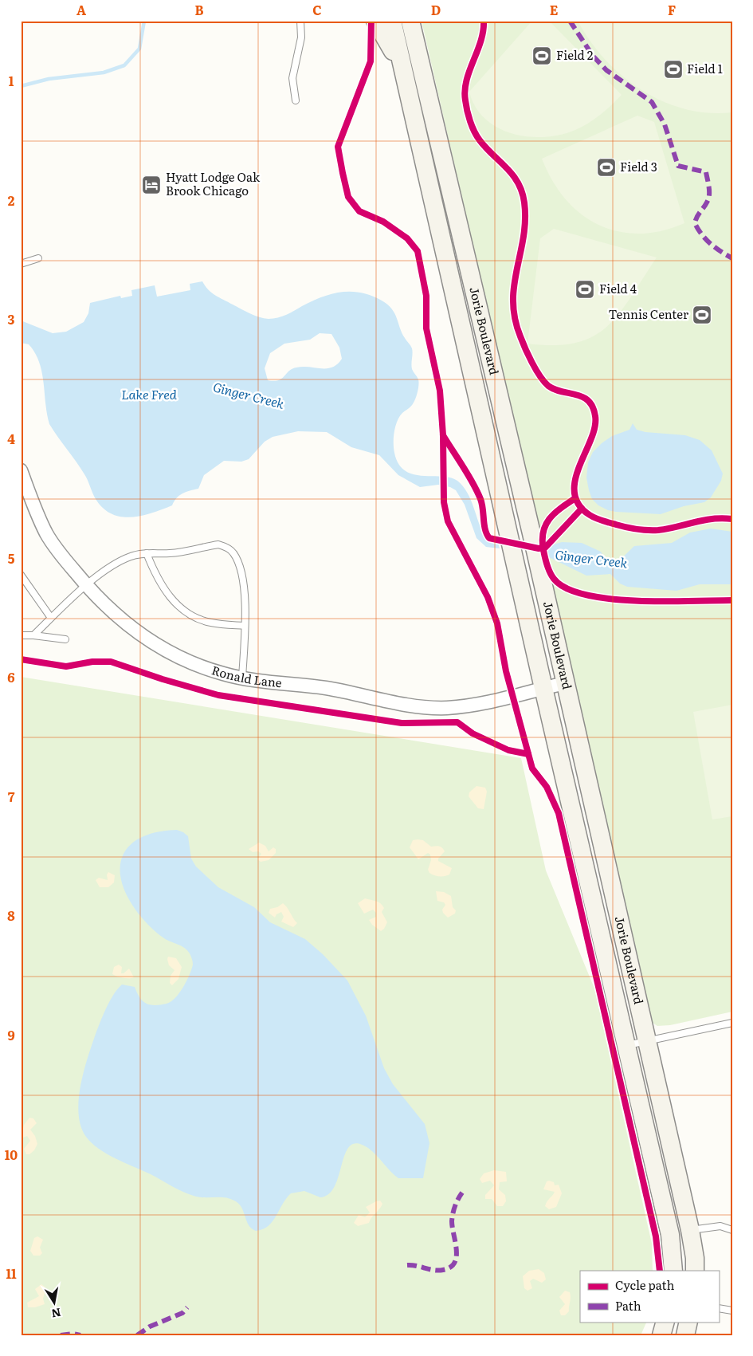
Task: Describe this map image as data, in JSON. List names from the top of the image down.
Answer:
{
  "streets": {
    "main road": ["Jorie Boulevard"],
    "street": ["Ronald Lane"]
  },
  "crossings": [
    ["Jorie Boulevard", "Ronald Lane"]
  ],
  "water": ["Lake Fred", "Ginger Creek"],
  "places": {
    "sports": [
      "Field 2",
      "Field 1",
      "Field 3",
      "Field 4",
      "Tennis Center"
    ],
    "hotel": ["Hyatt Lodge Oak Brook Chicago"]
  },
  "legend": ["Cycle path", "Path"],
  "north": "bottom",
  "grid": {
    "columns": [
      "A",
      "B",
      "C",
      "D",
      "E",
      "F"
    ],
    "rows": [
      "1",
      "2",
      "3",
      "4",
      "5",
      "6",
      "7",
      "8",
      "9",
      "10",
      "11"
    ]
  }
}
